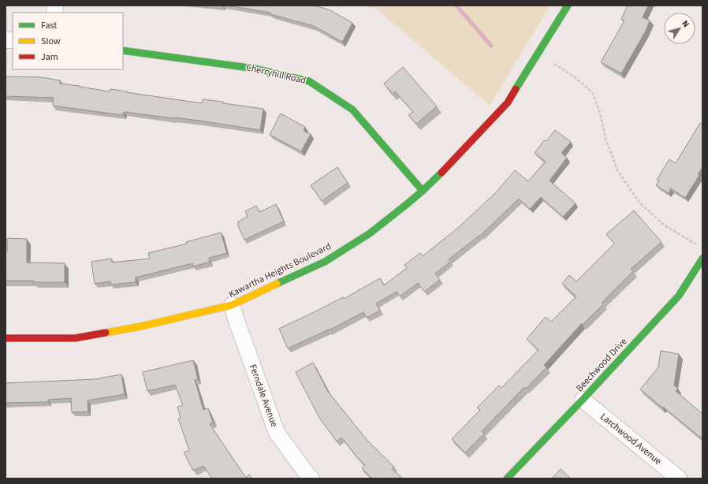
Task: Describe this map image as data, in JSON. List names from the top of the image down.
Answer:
{
  "streets": {
    "street": [
      "Cherryhill Road",
      "Kawartha Heights Boulevard",
      "Beechwood Drive",
      "Ferndale Avenue",
      "Larchwood Avenue"
    ]
  },
  "crossings": [
    ["Cherryhill Road", "Kawartha Heights Boulevard"],
    ["Kawartha Heights Boulevard", "Ferndale Avenue"],
    ["Beechwood Drive", "Larchwood Avenue"]
  ],
  "legend": ["Fast", "Slow", "Jam"],
  "north": "top right"
}
